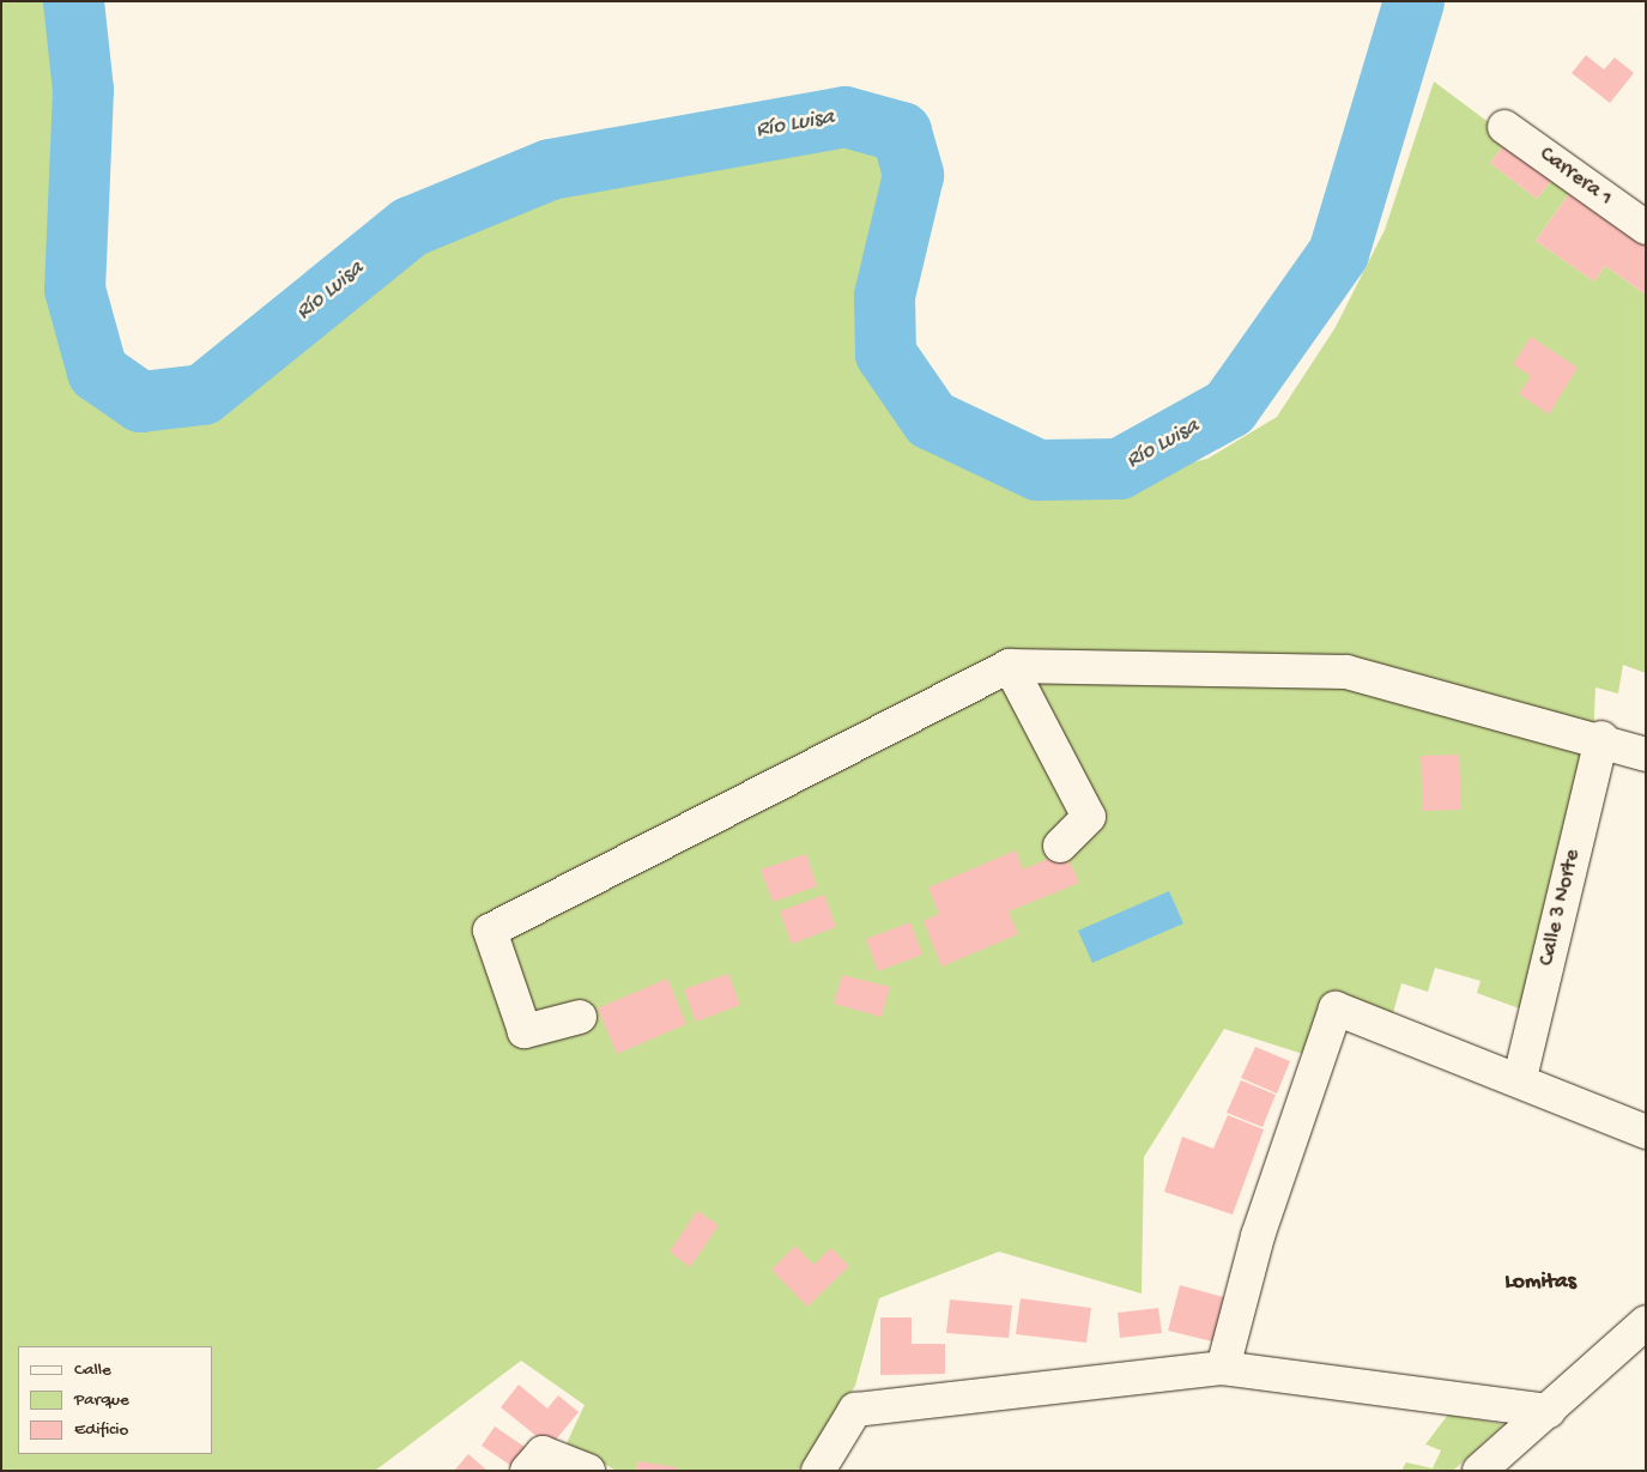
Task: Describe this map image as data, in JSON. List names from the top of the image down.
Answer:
{
  "streets": {
    "street": ["Carrera 1", "Calle 3 Norte"]
  },
  "districts": ["Lomitas"],
  "water": ["Río Luisa"],
  "legend": ["Calle", "Parque", "Edificio"]
}
